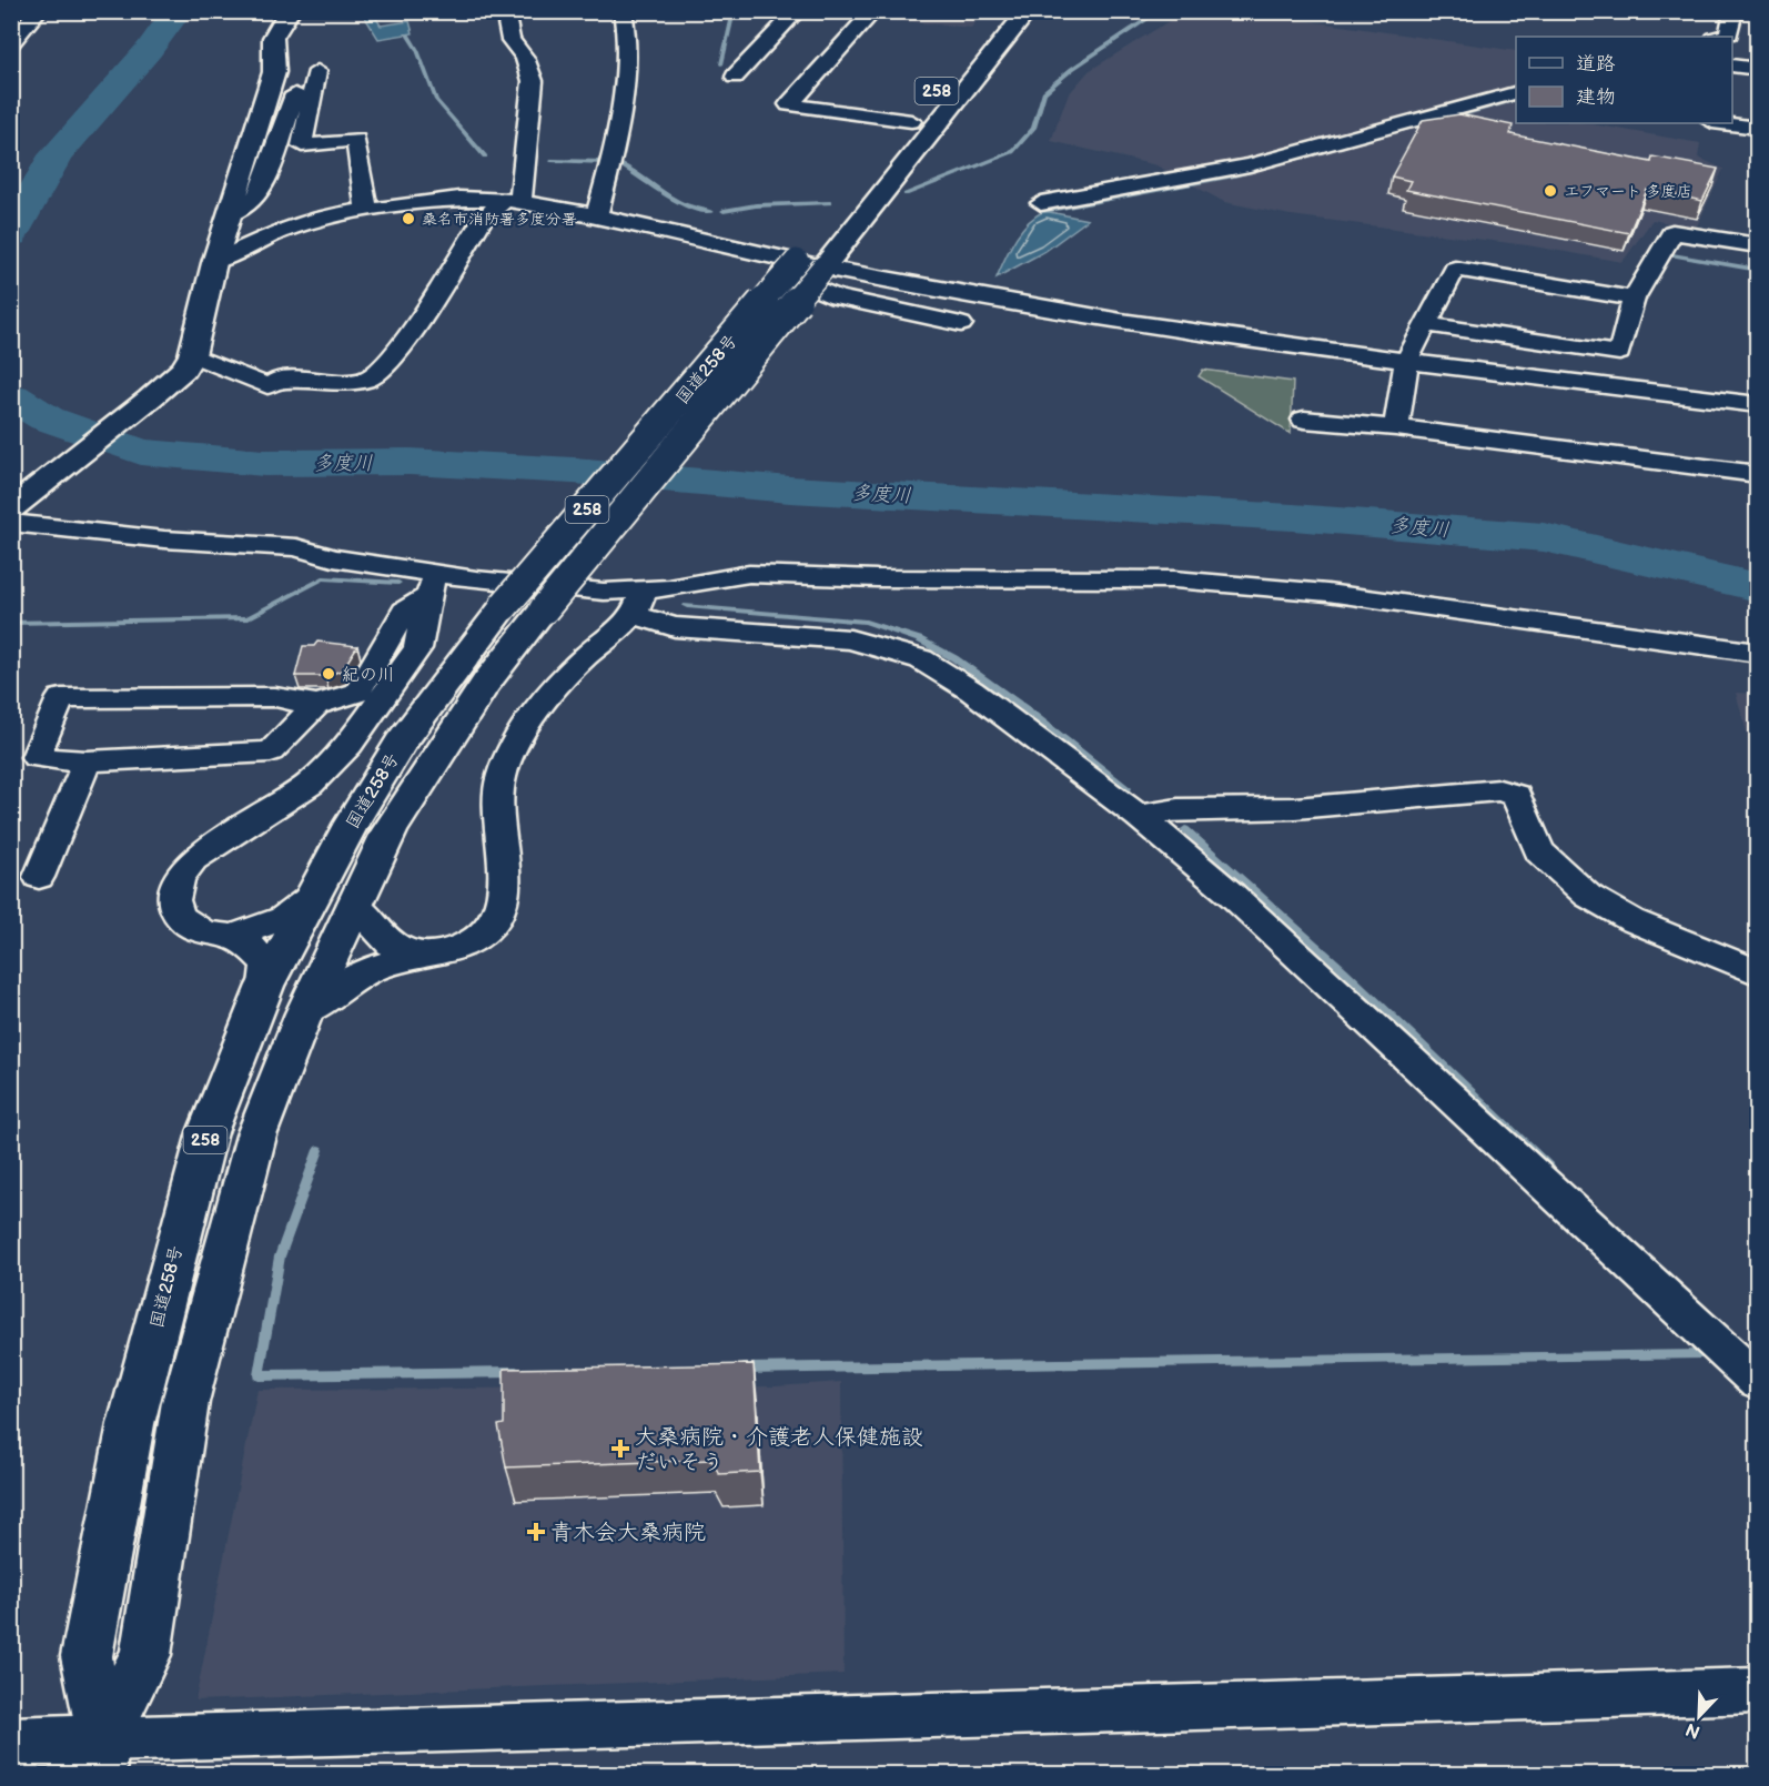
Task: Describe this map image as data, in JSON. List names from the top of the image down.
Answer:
{
  "streets": {
    "main road": ["258", "国道258号"]
  },
  "water": ["多度川"],
  "places": {
    "other": ["エフマート 多度店", "桑名市消防署多度分署", "紀の川"],
    "health": ["大桑病院・介護老人保健施設 だいそう", "青木会大桑病院"]
  },
  "legend": ["道路", "建物"],
  "north": "bottom left"
}
